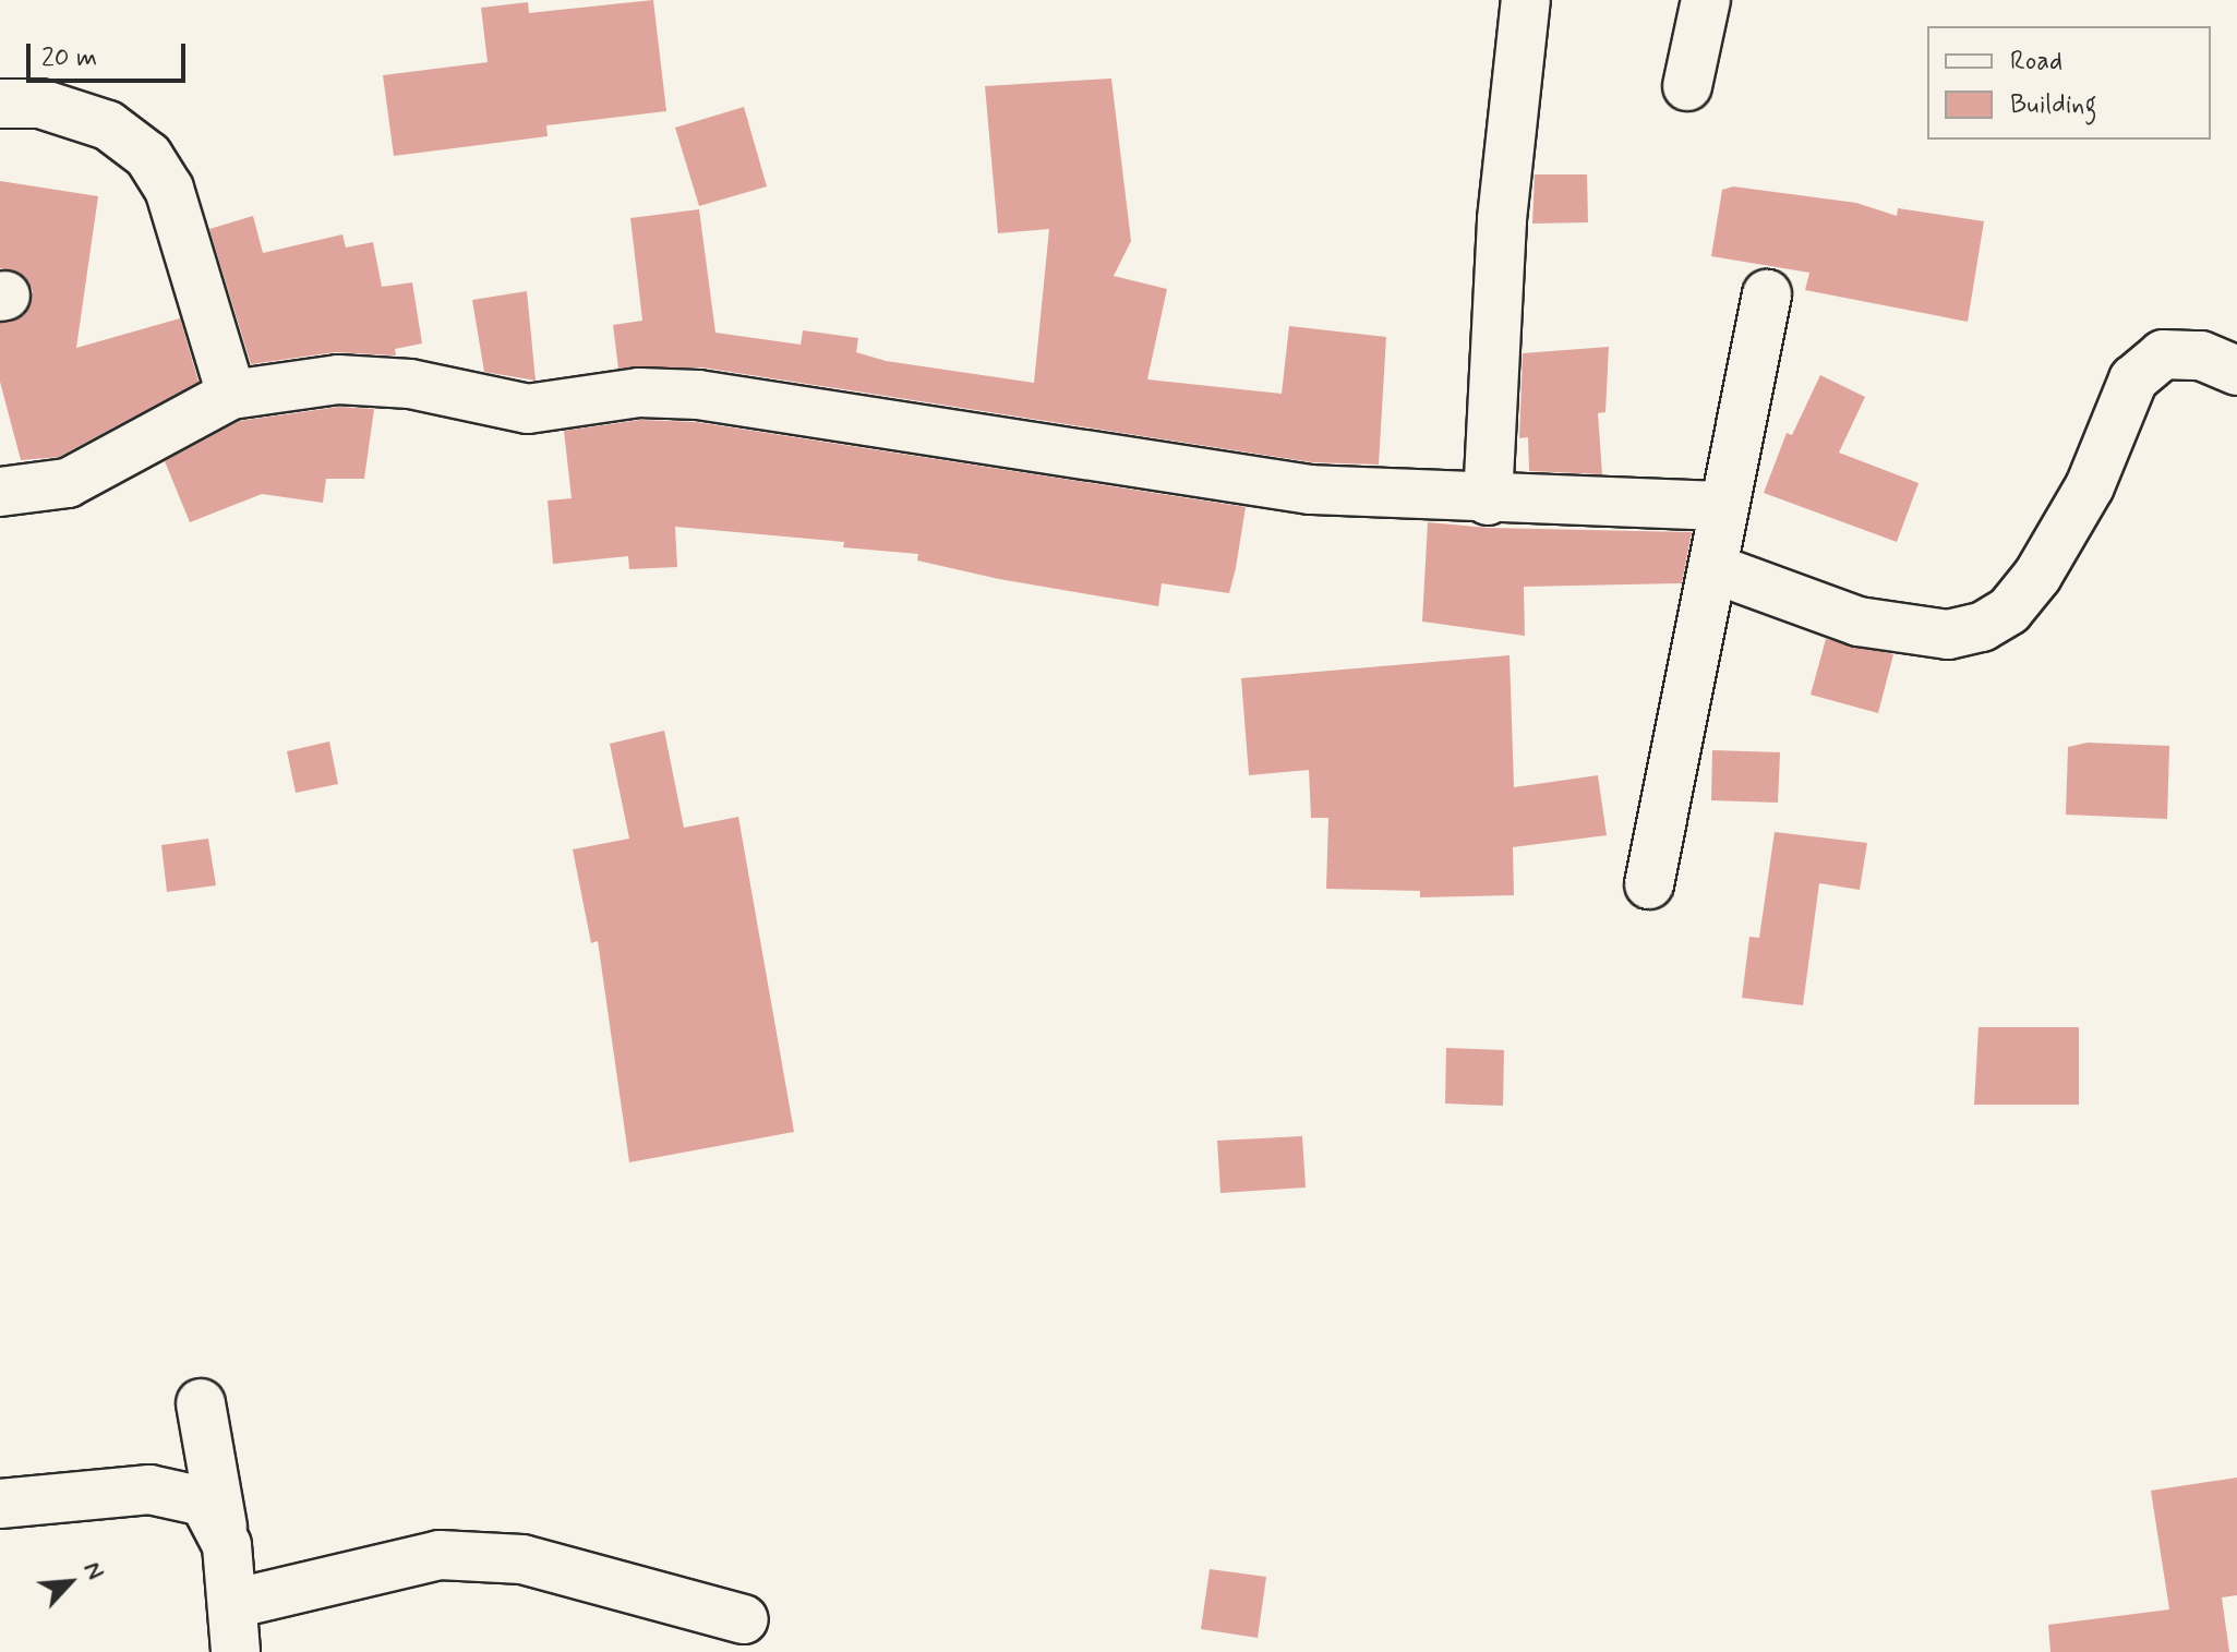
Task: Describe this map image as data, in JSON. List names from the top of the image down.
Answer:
{
  "legend": ["Road", "Building"],
  "scale_bar": "20 m",
  "north": "top right"
}
